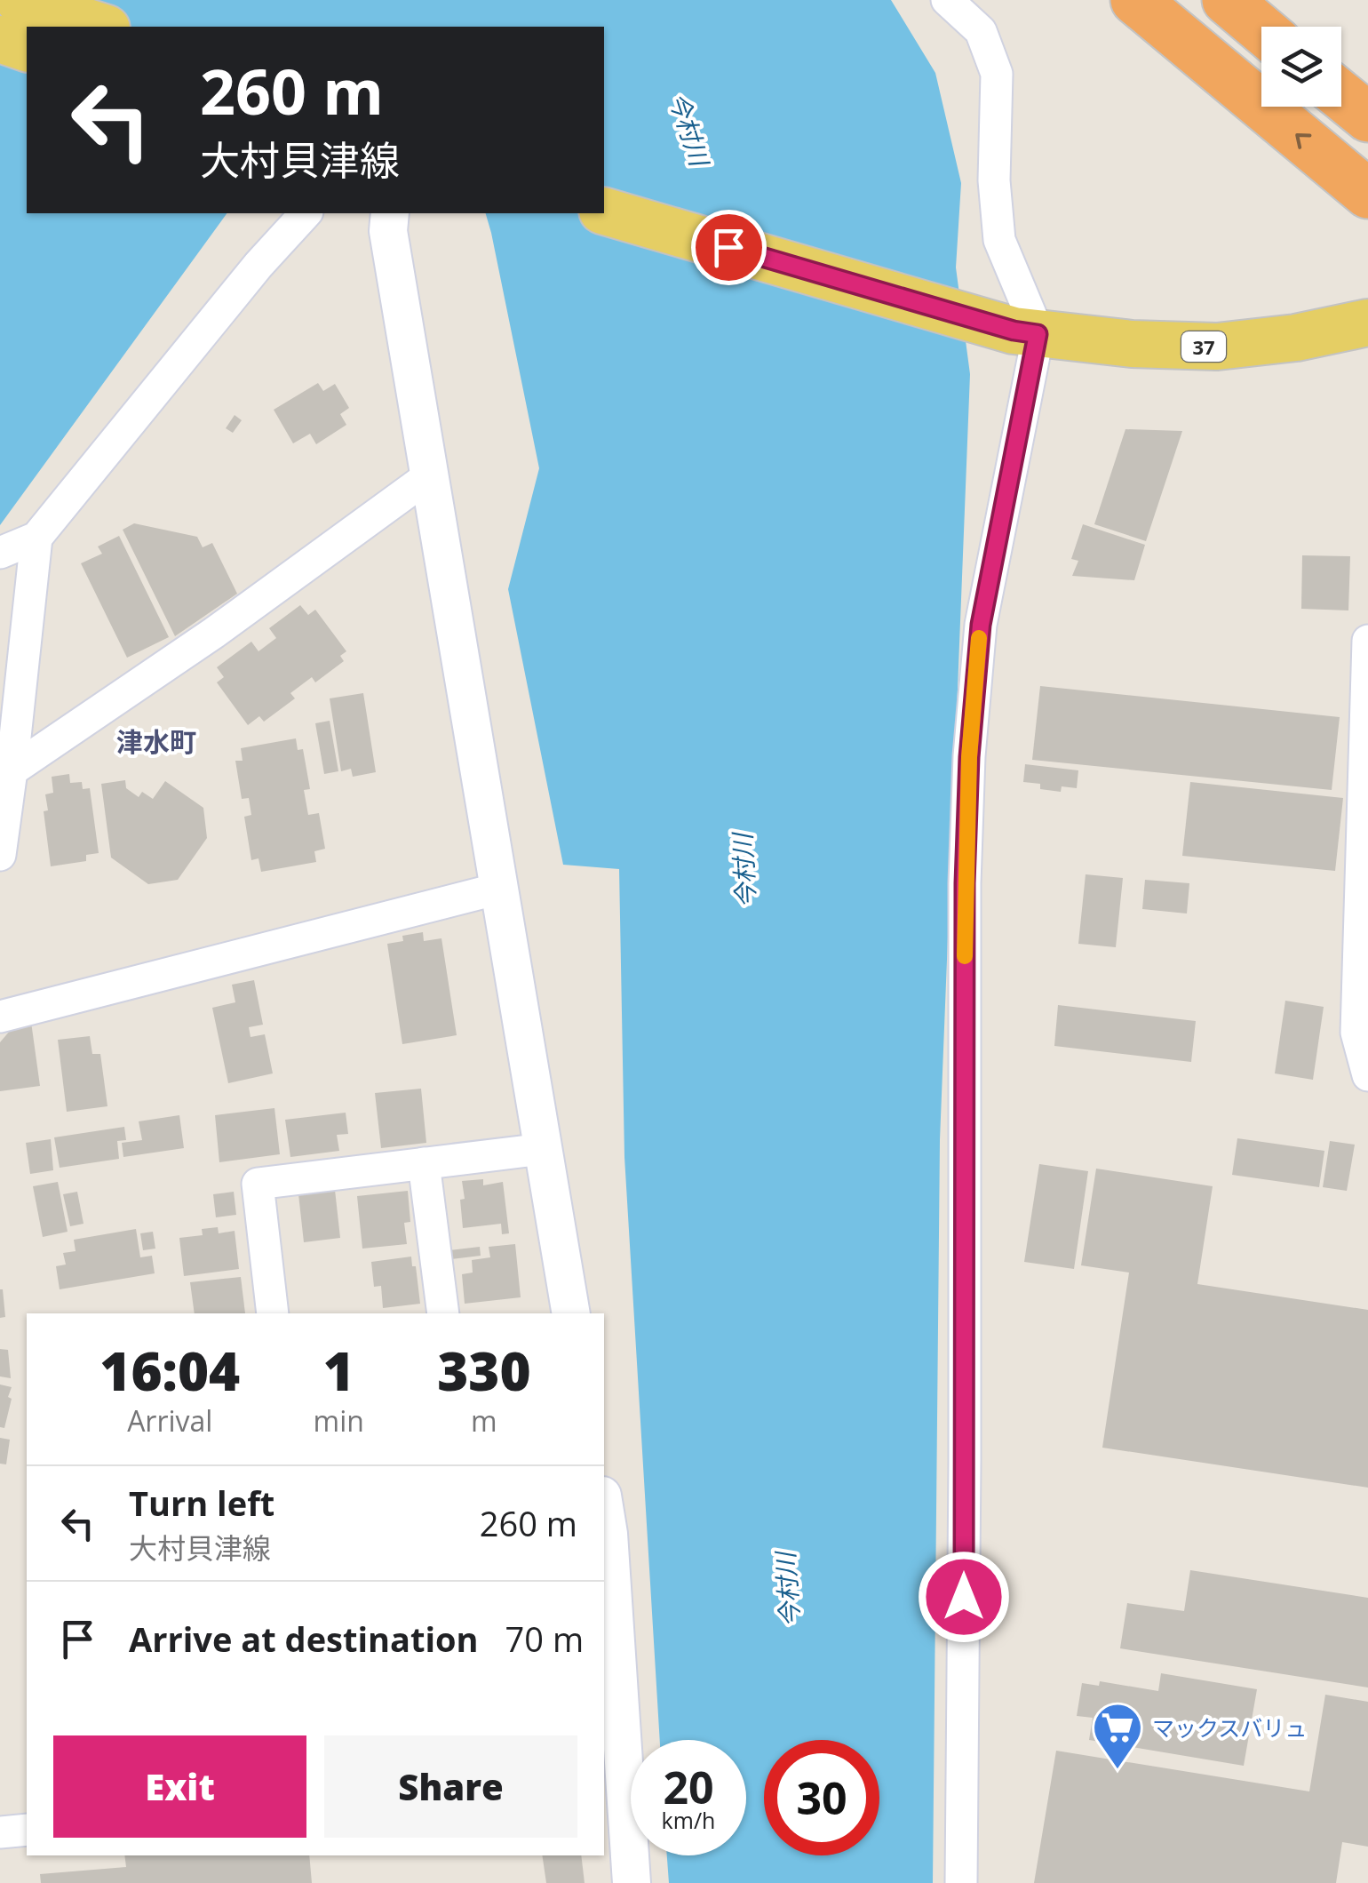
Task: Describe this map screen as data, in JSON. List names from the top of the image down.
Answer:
{
  "streets": {
    "main road": ["37"]
  },
  "districts": ["津水町"],
  "water": ["今村川"],
  "places": {
    "supermarket": ["マックスバリュ"]
  },
  "page": {
    "turn": ["260 m", "大村貝津線"],
    "eta": [
      "16:04",
      "Arrival",
      "1",
      "min",
      "330",
      "m"
    ],
    "list": [
      {
        "name": "Turn left",
        "note": "大村貝津線",
        "value": "260 m"
      },
      {
        "name": "Arrive at destination",
        "value": "70 m"
      }
    ],
    "buttons": ["Exit", "Share"],
    "speed": "20 km/h",
    "limit": "30"
  }
}
